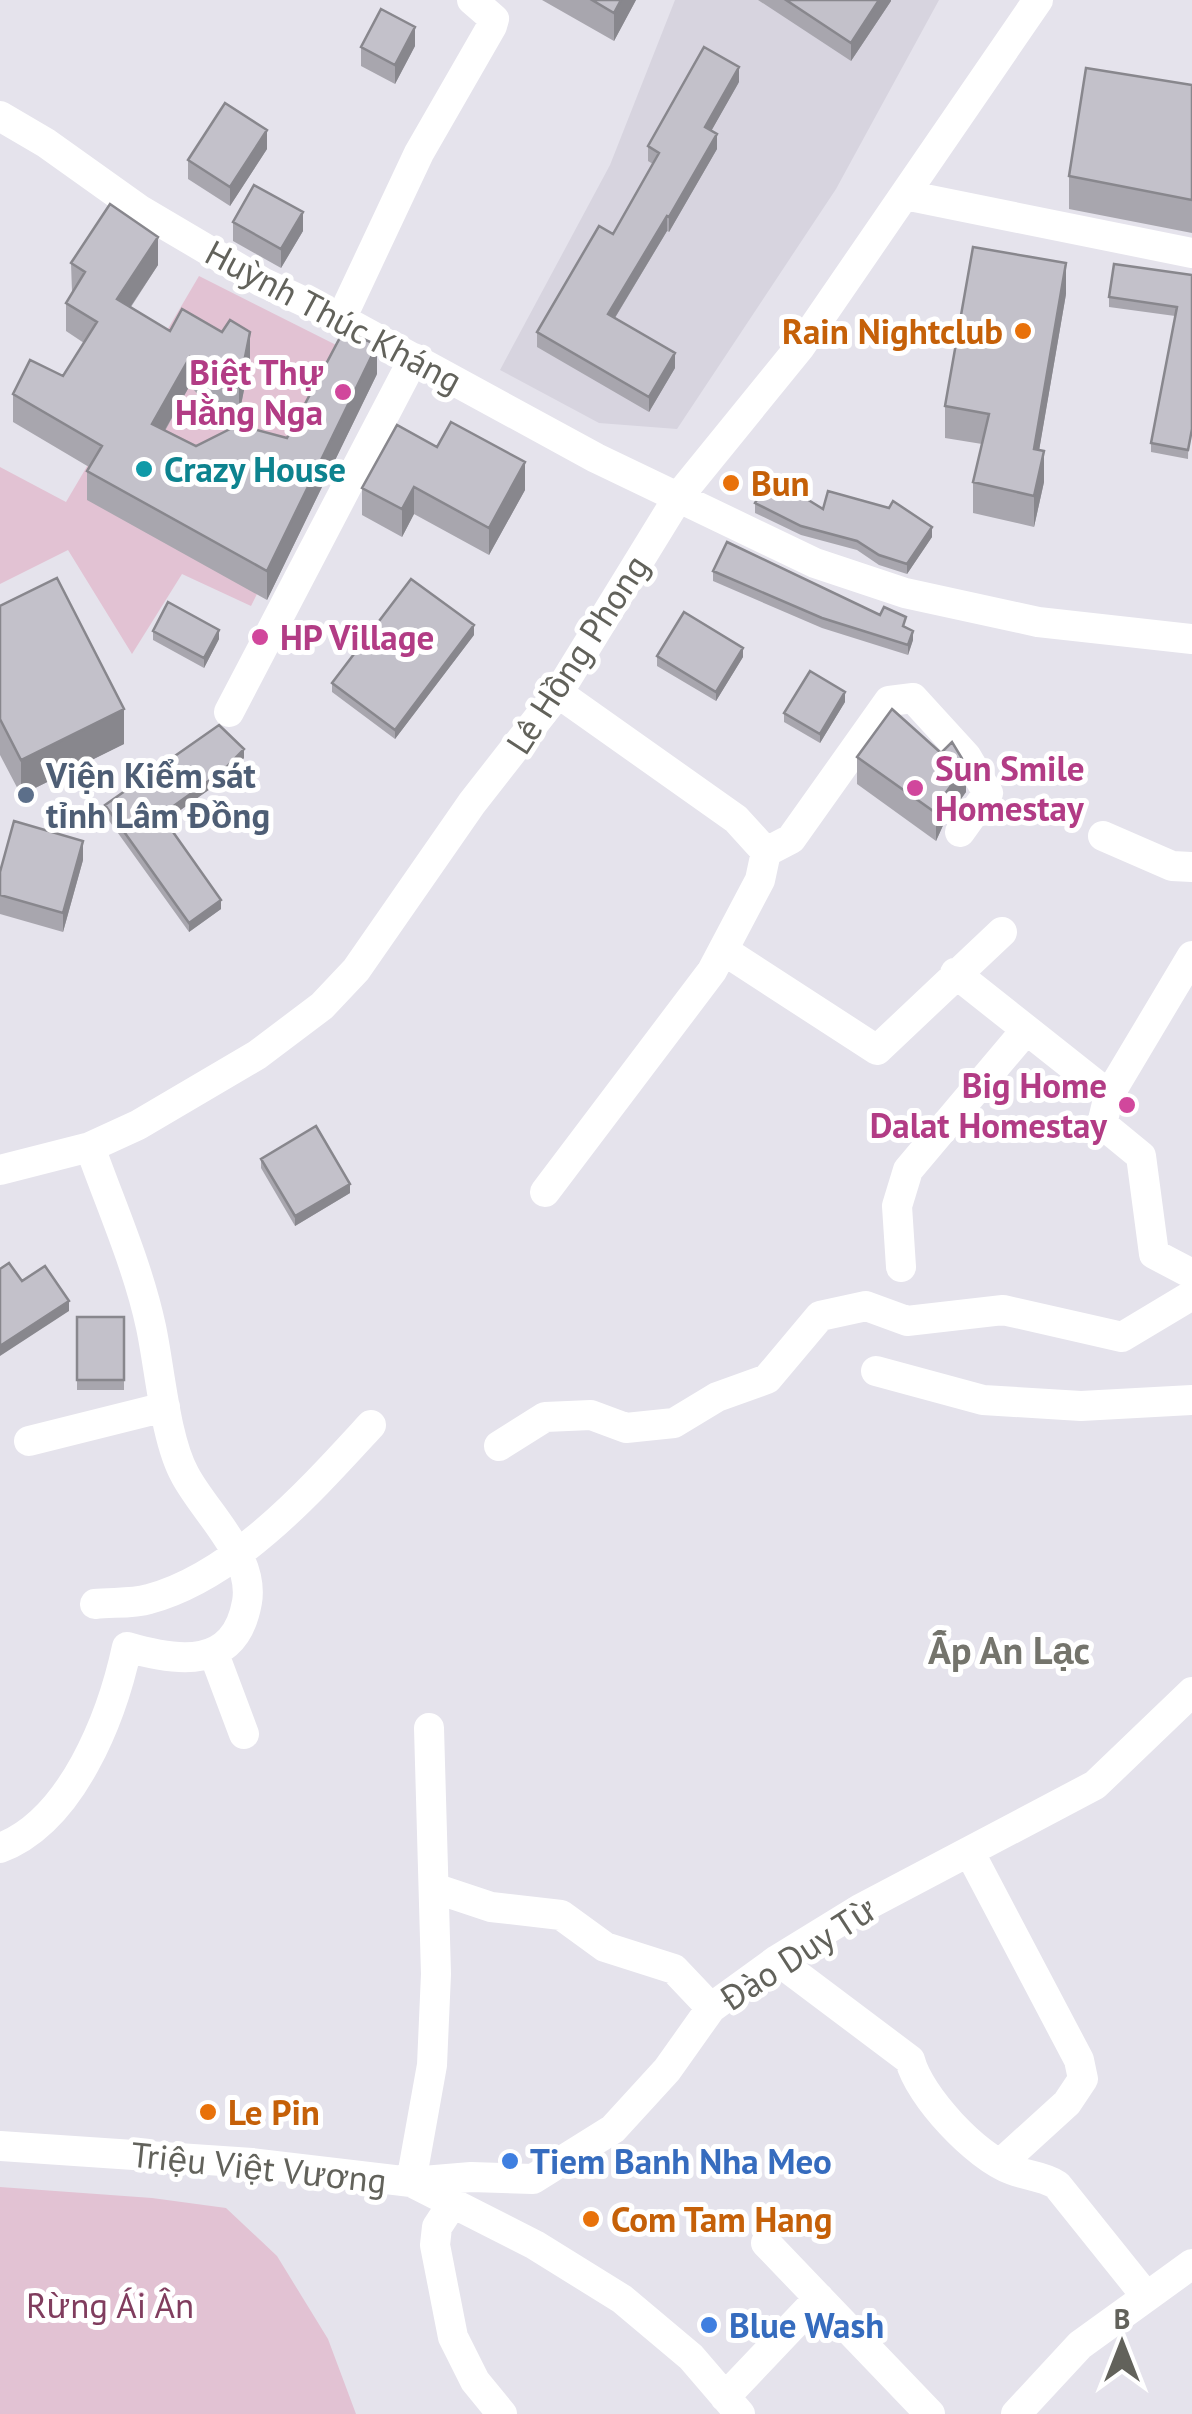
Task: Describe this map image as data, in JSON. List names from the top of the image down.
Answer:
{
  "streets": {
    "street": [
      "Huỳnh Thúc Kháng",
      "Lê Hồng Phong",
      "Đào Duy Từ",
      "Triệu Việt Vương"
    ]
  },
  "crossings": [
    ["Huỳnh Thúc Kháng", "Lê Hồng Phong"],
    ["Đào Duy Từ", "Triệu Việt Vương"]
  ],
  "districts": ["Ấp An Lạc"],
  "parks": ["Rừng Ái Ân"],
  "places": [
    "Rain Nightclub",
    "Biệt Thự Hằng Nga",
    "Crazy House",
    "Bun",
    "HP Village",
    "Sun Smile Homestay",
    "Viện Kiểm sát tỉnh Lâm Đồng",
    "Big Home Dalat Homestay",
    "Le Pin",
    "Tiem Banh Nha Meo",
    "Com Tam Hang",
    "Blue Wash"
  ],
  "north": "top"
}
